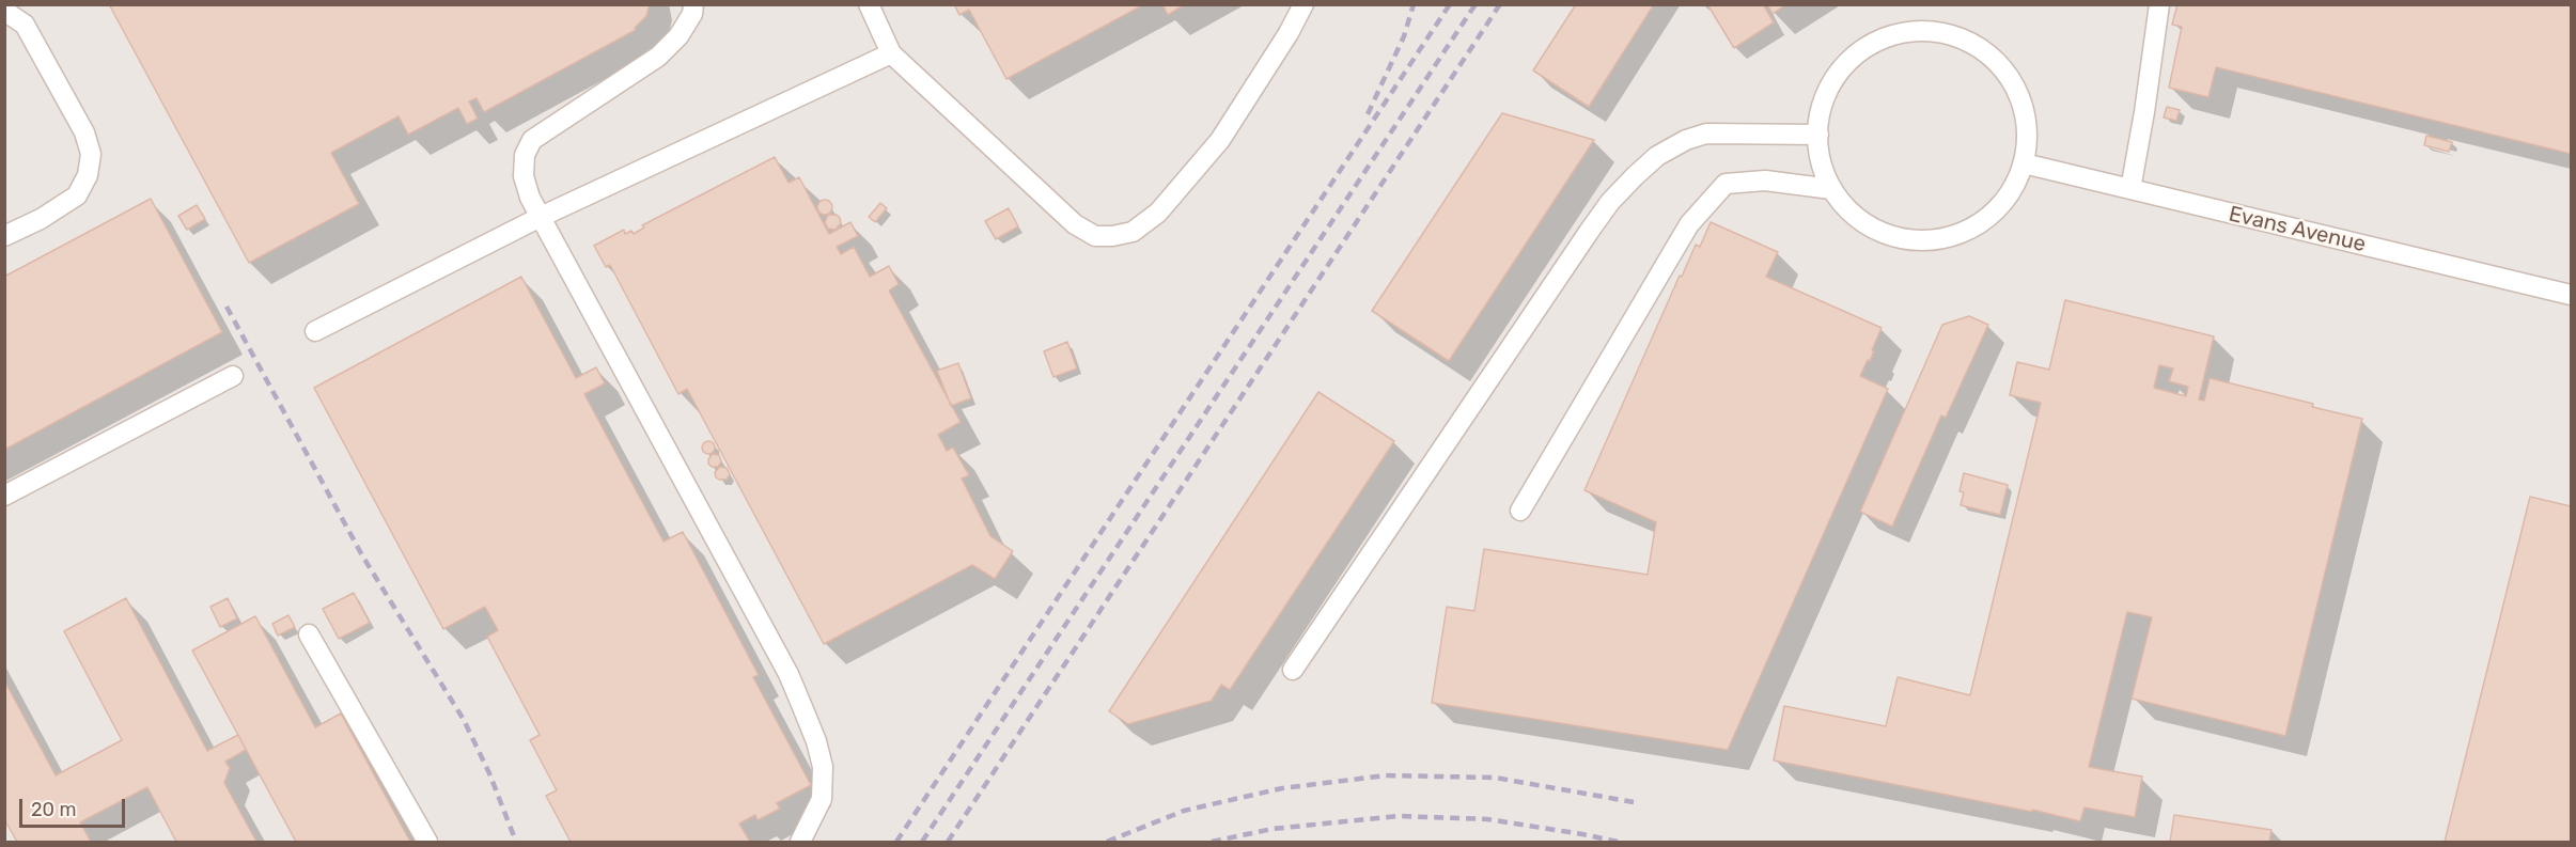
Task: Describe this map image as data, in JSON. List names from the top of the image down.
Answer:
{
  "streets": {
    "lane": ["Evans Avenue"]
  },
  "scale_bar": "20 m"
}
